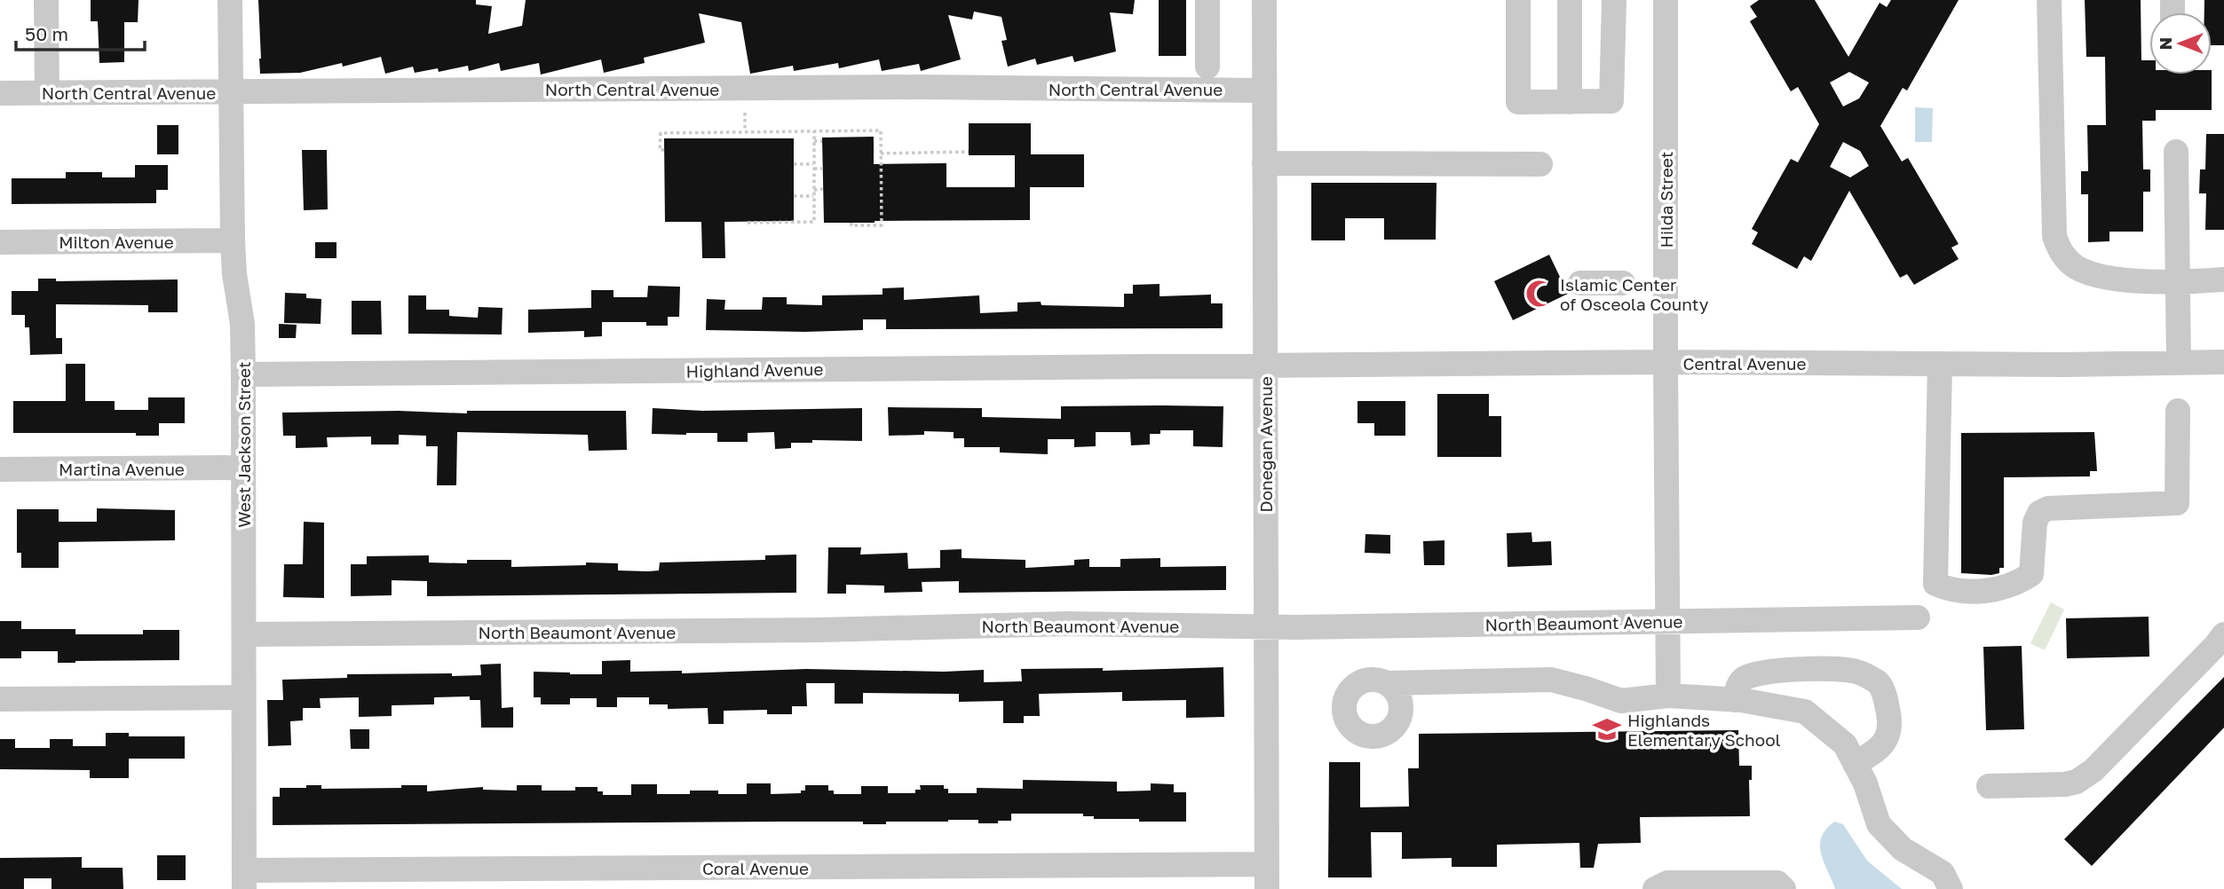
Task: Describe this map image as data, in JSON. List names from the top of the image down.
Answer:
{
  "streets": {
    "street": [
      "North Central Avenue",
      "Hilda Street",
      "Milton Avenue",
      "Central Avenue",
      "Highland Avenue",
      "West Jackson Street",
      "Donegan Avenue",
      "Martina Avenue",
      "North Beaumont Avenue",
      "Coral Avenue"
    ]
  },
  "crossings": [
    ["North Central Avenue", "West Jackson Street"],
    ["North Central Avenue", "Donegan Avenue"],
    ["Hilda Street", "Central Avenue"],
    ["Hilda Street", "North Beaumont Avenue"],
    ["Milton Avenue", "West Jackson Street"],
    ["Central Avenue", "Highland Avenue"],
    ["Central Avenue", "Donegan Avenue"],
    ["Highland Avenue", "West Jackson Street"],
    ["Highland Avenue", "Donegan Avenue"],
    ["West Jackson Street", "Martina Avenue"],
    ["West Jackson Street", "North Beaumont Avenue"],
    ["West Jackson Street", "Coral Avenue"],
    ["Donegan Avenue", "North Beaumont Avenue"],
    ["Donegan Avenue", "Coral Avenue"]
  ],
  "places": {
    "mosque": ["Islamic Center of Osceola County"],
    "school or university": ["Highlands Elementary School"]
  },
  "scale_bar": "50 m",
  "north": "left"
}
